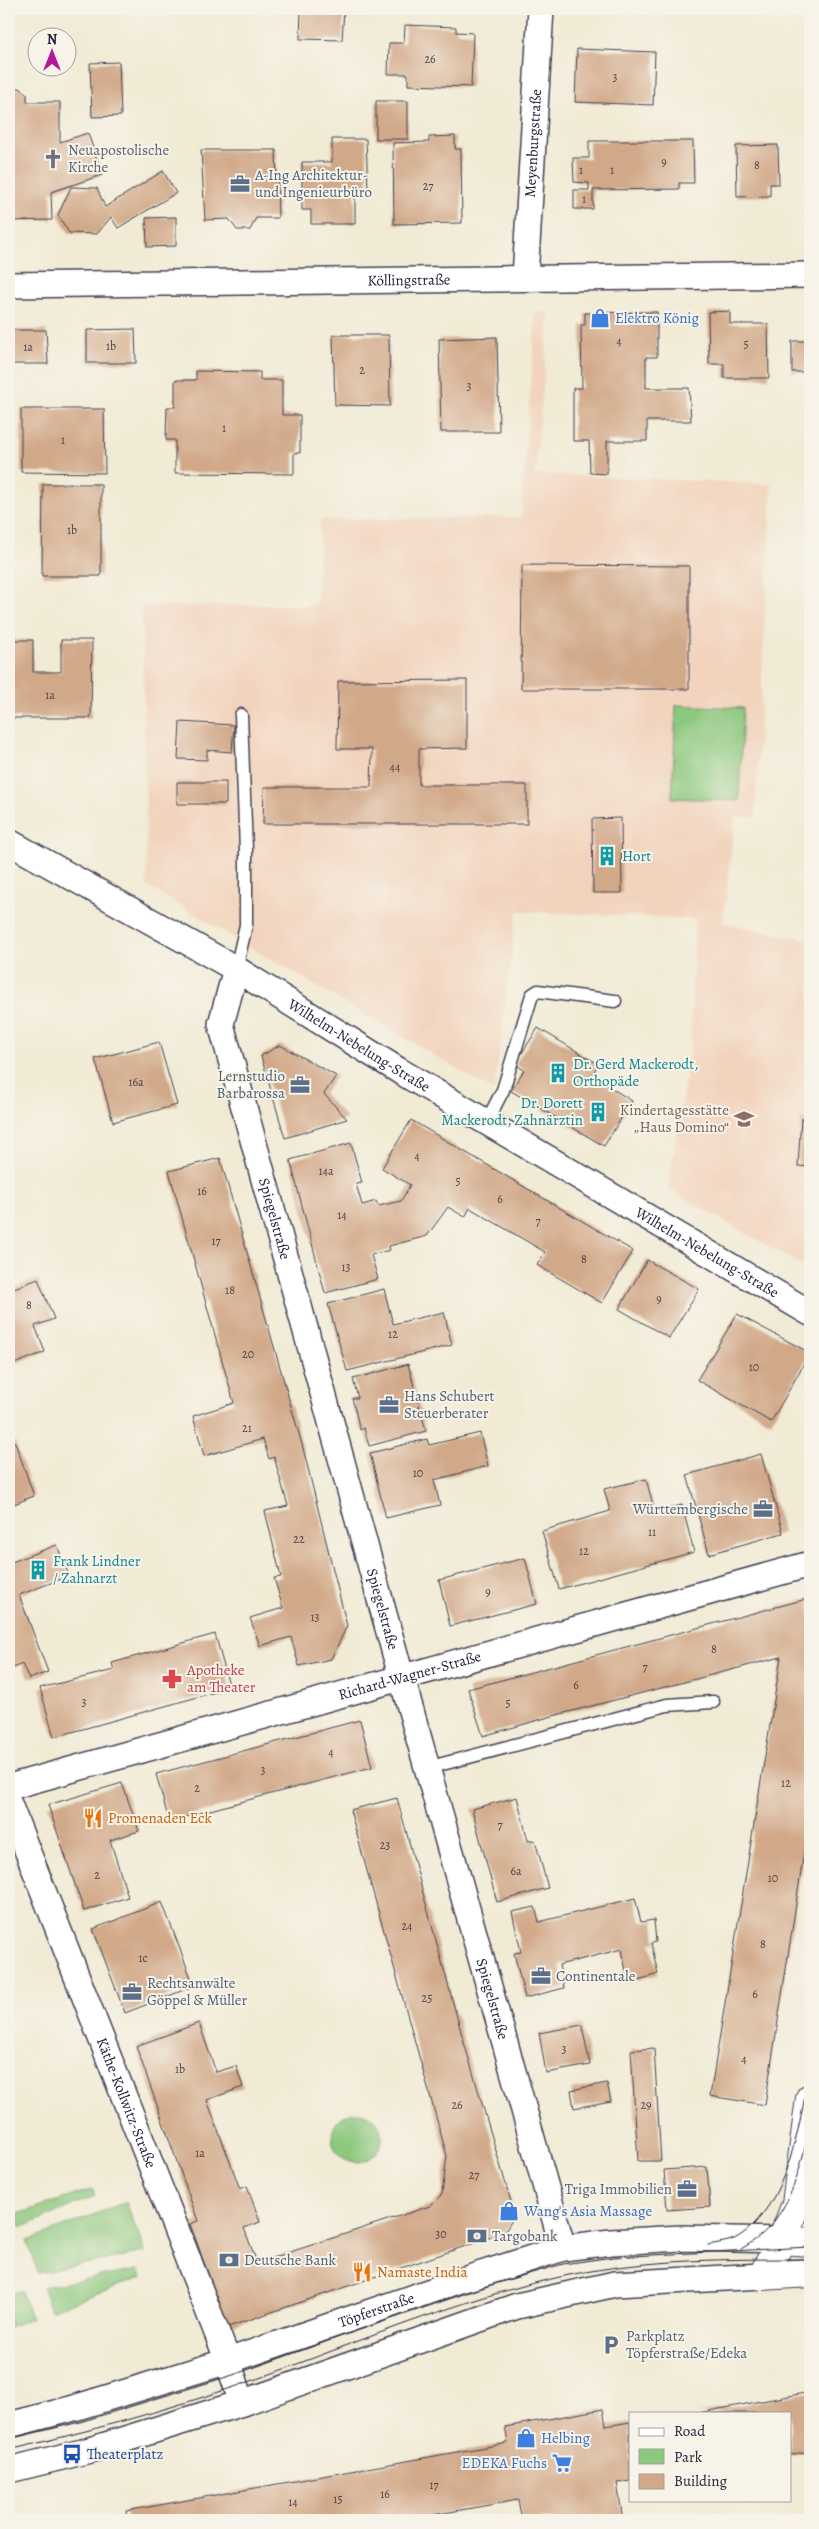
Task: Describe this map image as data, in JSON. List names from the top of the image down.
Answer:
{
  "streets": {
    "street": [
      "Meyenburgstraße",
      "Köllingstraße",
      "Wilhelm-Nebelung-Straße",
      "Spiegelstraße",
      "Richard-Wagner-Straße",
      "Käthe-Kollwitz-Straße",
      "Töpferstraße"
    ]
  },
  "crossings": [
    ["Meyenburgstraße", "Köllingstraße"],
    ["Wilhelm-Nebelung-Straße", "Spiegelstraße"],
    ["Spiegelstraße", "Richard-Wagner-Straße"],
    ["Spiegelstraße", "Töpferstraße"],
    ["Käthe-Kollwitz-Straße", "Töpferstraße"]
  ],
  "places": {
    "church": ["Neuapostolische Kirche"],
    "office": [
      "A-Ing Architektur- und Ingenieurbüro",
      "Lernstudio Barbarossa",
      "Hans Schubert Steuerberater",
      "Württembergische",
      "Continentale",
      "Rechtsanwälte Göppel & Müller",
      "Triga Immobilien"
    ],
    "shop": ["Elektro König", "Wang's Asia Massage", "Helbing"],
    "building": [
      "Hort",
      "Dr. Gerd Mackerodt, Orthopäde",
      "Dr. Dorett Mackerodt, Zahnärztin",
      "Frank Lindner / Zahnarzt"
    ],
    "school or university": ["Kindertagesstätte „Haus Domino“"],
    "pharmacy": ["Apotheke am Theater"],
    "restaurant": ["Promenaden Eck", "Namaste India"],
    "bank": ["Targobank", "Deutsche Bank"],
    "parking": ["Parkplatz Töpferstraße/Edeka"],
    "bus stop": ["Theaterplatz"],
    "supermarket": ["EDEKA Fuchs"]
  },
  "house_numbers": [
    "26",
    "3",
    "9",
    "8",
    "1",
    "1",
    "27",
    "1",
    "4",
    "5",
    "1b",
    "1a",
    "2",
    "3",
    "1",
    "1",
    "1b",
    "1a",
    "44",
    "16a",
    "4",
    "14a",
    "5",
    "16",
    "6",
    "14",
    "7",
    "17",
    "8",
    "13",
    "18",
    "9",
    "8",
    "12",
    "20",
    "10",
    "21",
    "10",
    "11",
    "22",
    "12",
    "9",
    "13",
    "8",
    "7",
    "6",
    "3",
    "5",
    "4",
    "3",
    "12",
    "2",
    "7",
    "23",
    "6a",
    "2",
    "10",
    "24",
    "8",
    "1c",
    "6",
    "25",
    "3",
    "4",
    "1b",
    "26",
    "29",
    "1a",
    "27",
    "30",
    "17",
    "16",
    "15",
    "14"
  ],
  "legend": ["Road", "Park", "Building"],
  "north": "top"
}
